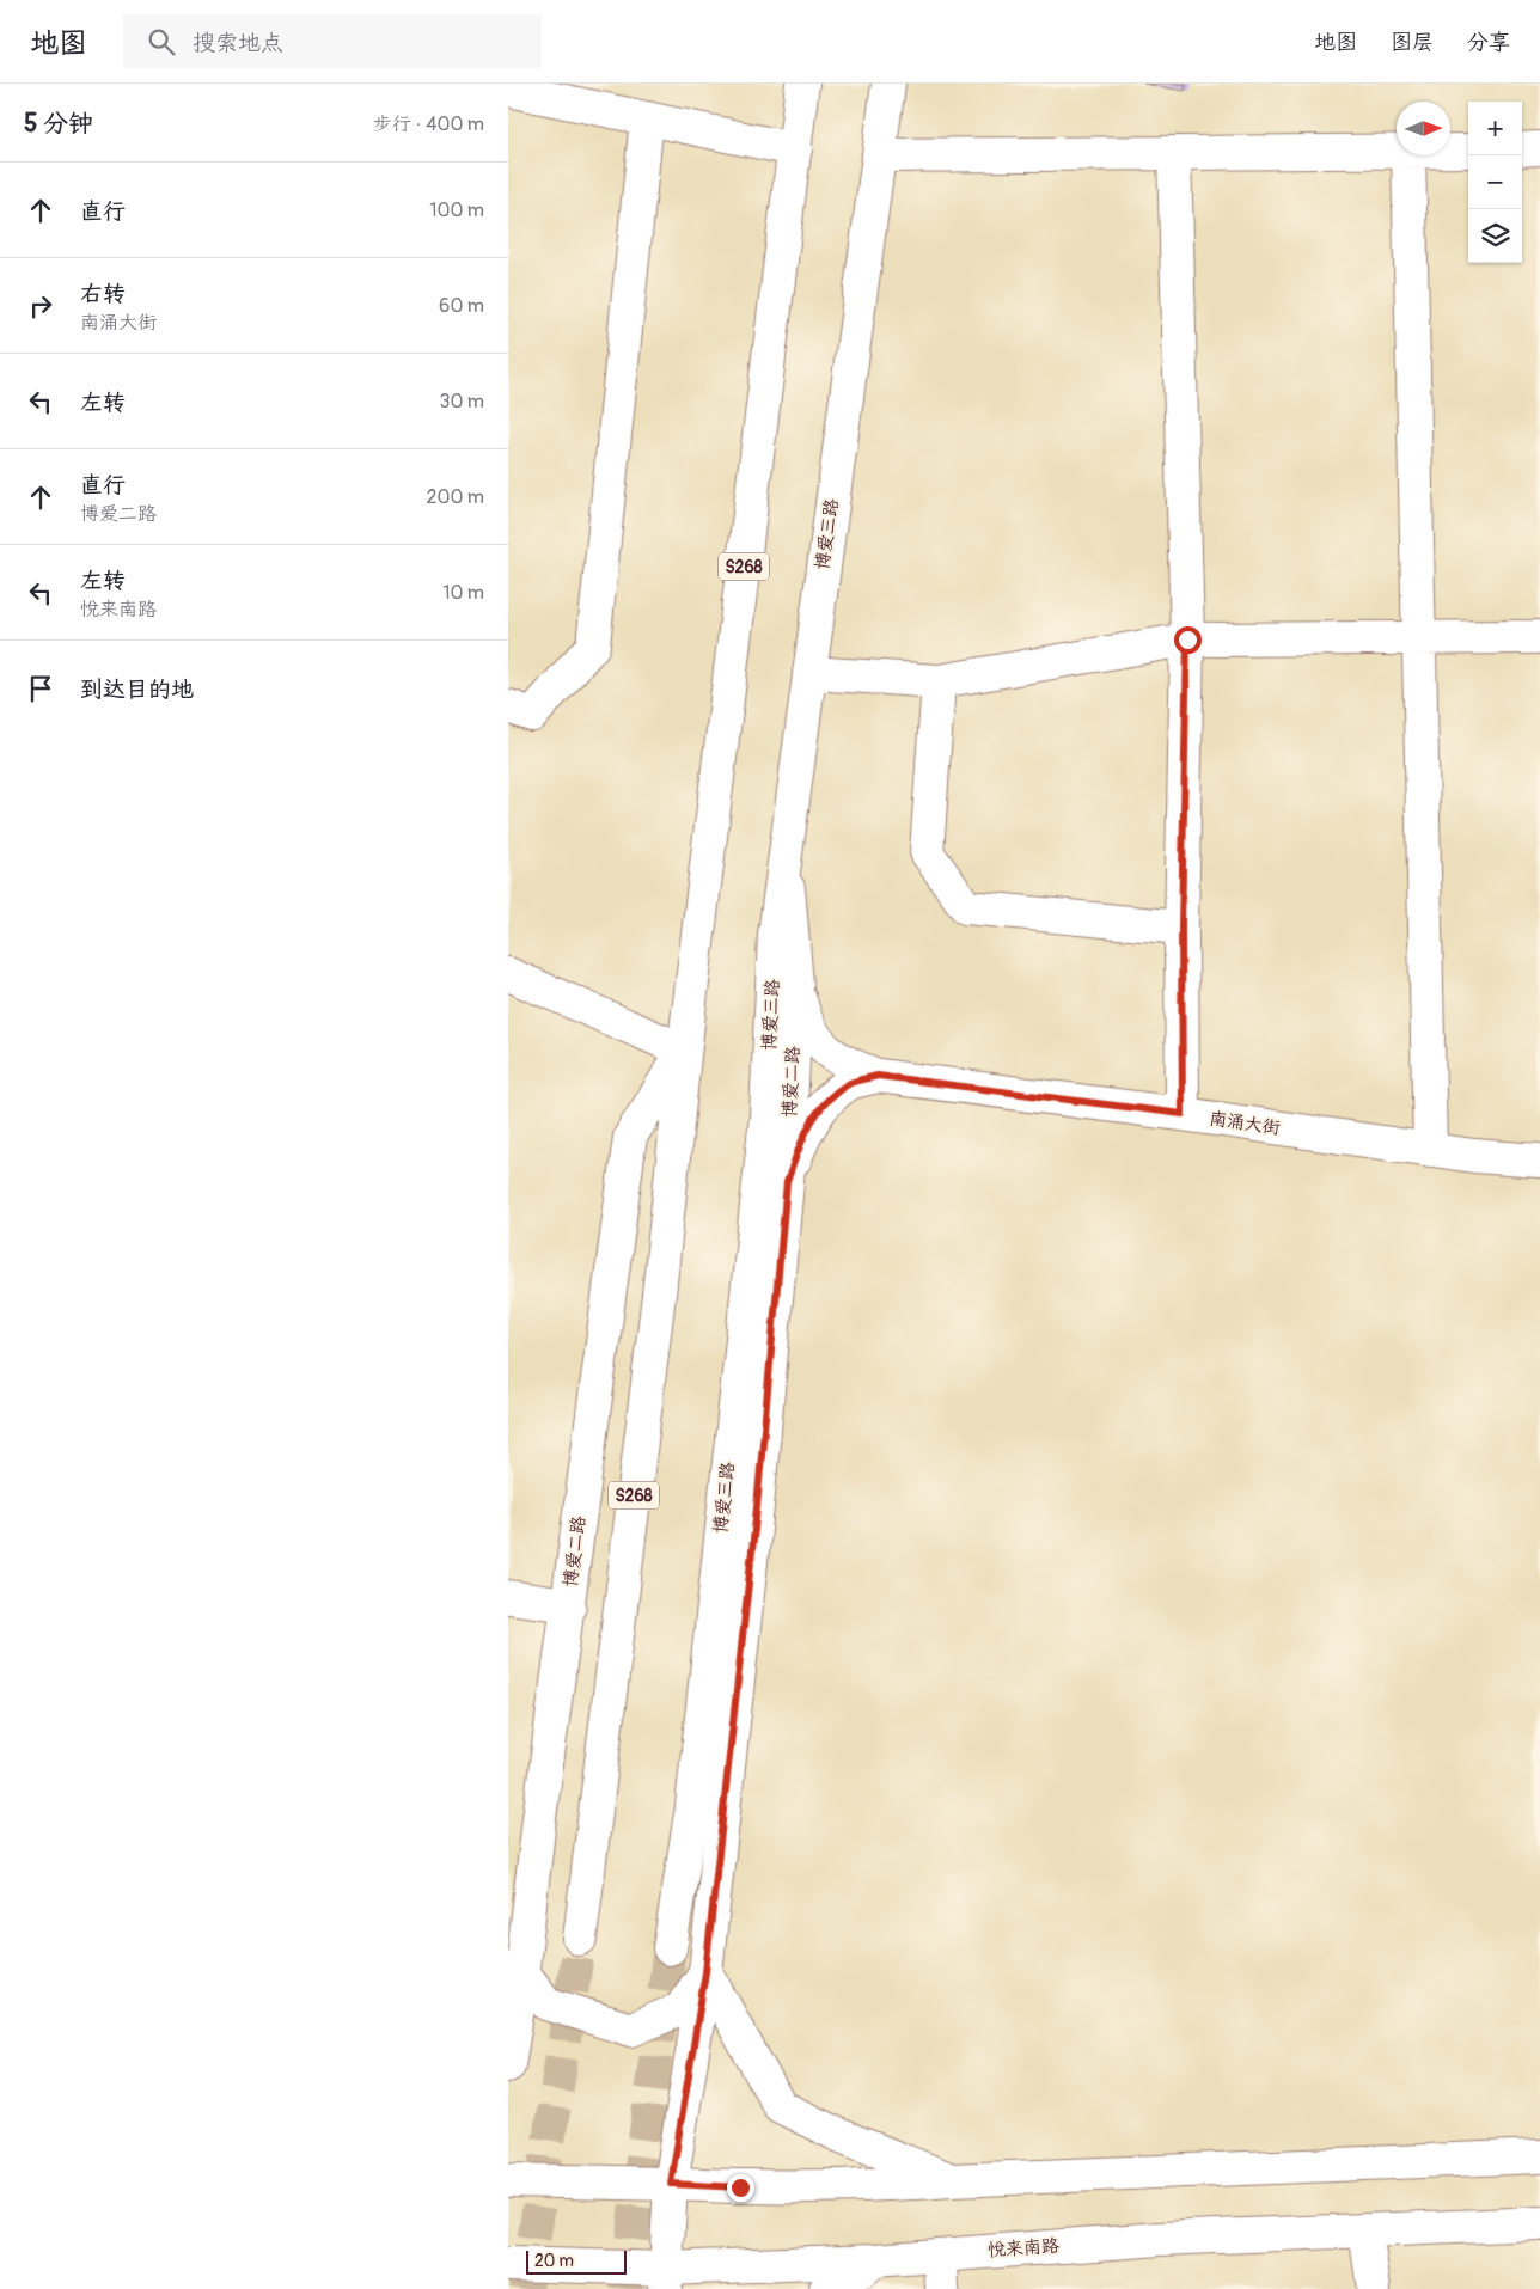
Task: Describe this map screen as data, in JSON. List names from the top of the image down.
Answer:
{
  "streets": {
    "main road": [
      "博爱三路",
      "S268",
      "博爱二路",
      "南涌大街",
      "悦来南路"
    ]
  },
  "crossings": [
    ["博爱三路", "博爱二路"],
    ["S268", "博爱二路"],
    ["博爱二路", "悦来南路"]
  ],
  "scale_bar": "20 m",
  "north": "right",
  "page": {
    "header": "地图",
    "search": "搜索地点",
    "nav": ["地图", "图层", "分享"],
    "heading": ["5 分钟", "步行 · 400 m"],
    "map_buttons": ["+", "−"],
    "list": [
      ["直行", "100 m"],
      ["右转", "南涌大街", "60 m"],
      ["左转", "30 m"],
      ["直行", "博爱二路", "200 m"],
      ["左转", "悦来南路", "10 m"],
      "到达目的地"
    ],
    "scale": "20 m"
  }
}
